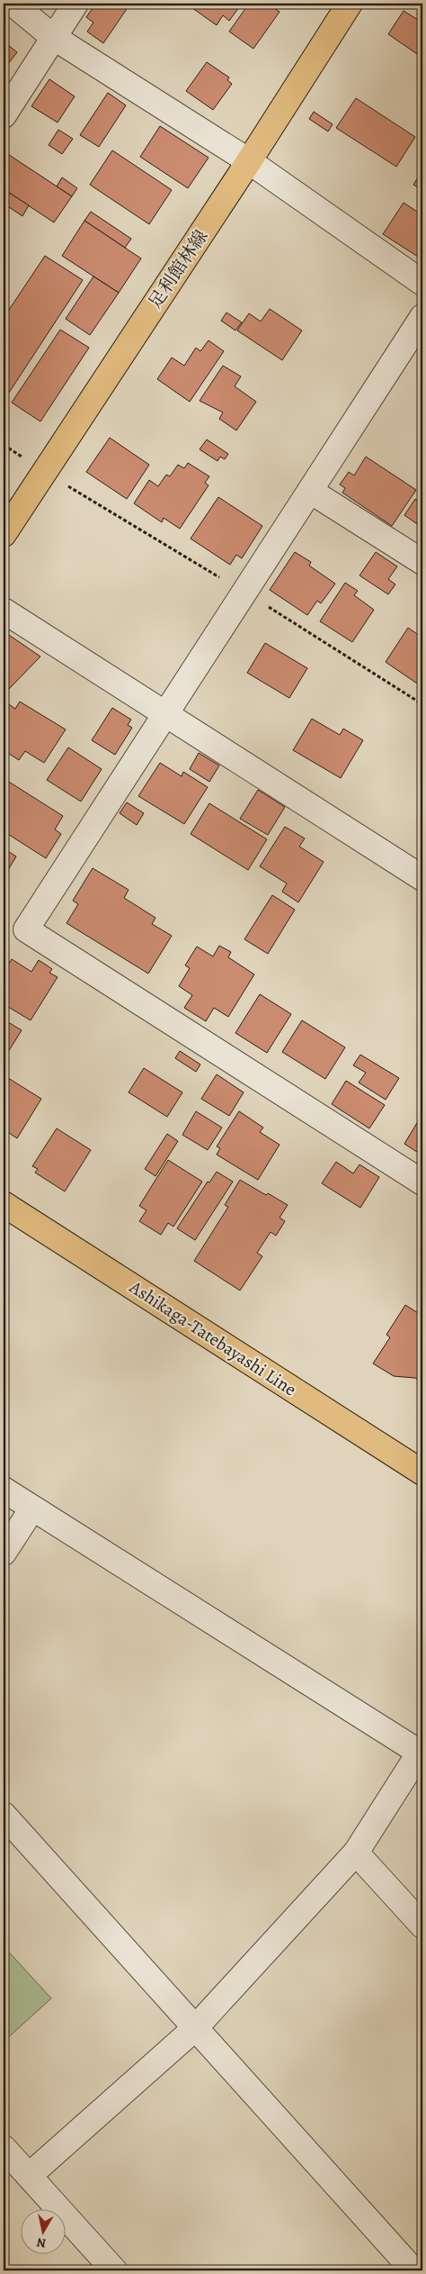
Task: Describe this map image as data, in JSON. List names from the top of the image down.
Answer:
{
  "streets": {
    "main road": ["足利館林線", "Ashikaga-Tatebayashi Line"]
  },
  "north": "bottom"
}
